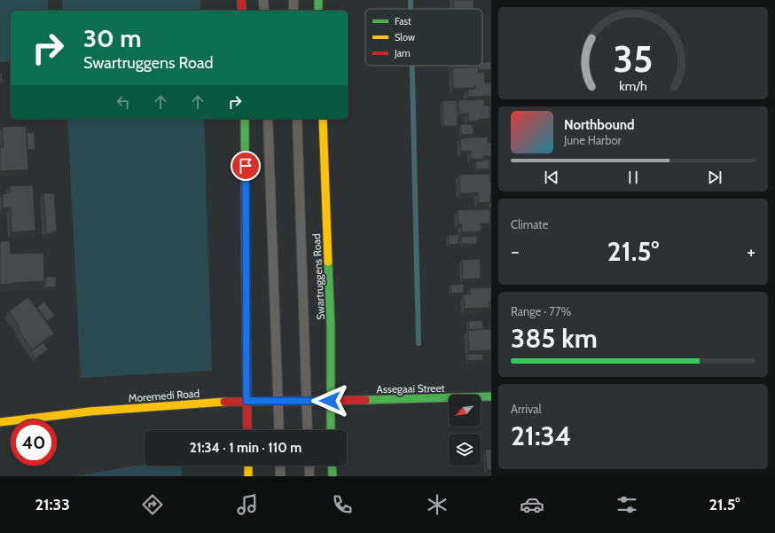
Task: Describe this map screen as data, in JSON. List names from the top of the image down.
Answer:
{
  "streets": {
    "main road": ["Swartruggens Road", "Assegaai Street", "Moremedi Road"]
  },
  "crossings": [
    ["Swartruggens Road", "Assegaai Street"],
    ["Swartruggens Road", "Moremedi Road"],
    ["Assegaai Street", "Moremedi Road"]
  ],
  "legend": ["Fast", "Slow", "Jam"],
  "north": "bottom left",
  "page": {
    "turn": ["30 m", "Swartruggens Road"],
    "song": ["Northbound", "June Harbor"],
    "tile": [
      "Climate",
      ["Range · 77%", "385 km"],
      ["Arrival", "21:34"]
    ],
    "heat": ["−", "21.5°", "+"],
    "limit": "40",
    "trip": "21:34 · 1 min · 110 m",
    "tabs": ["21:33", "21.5°"],
    "gauge": ["35", "km/h"]
  }
}
